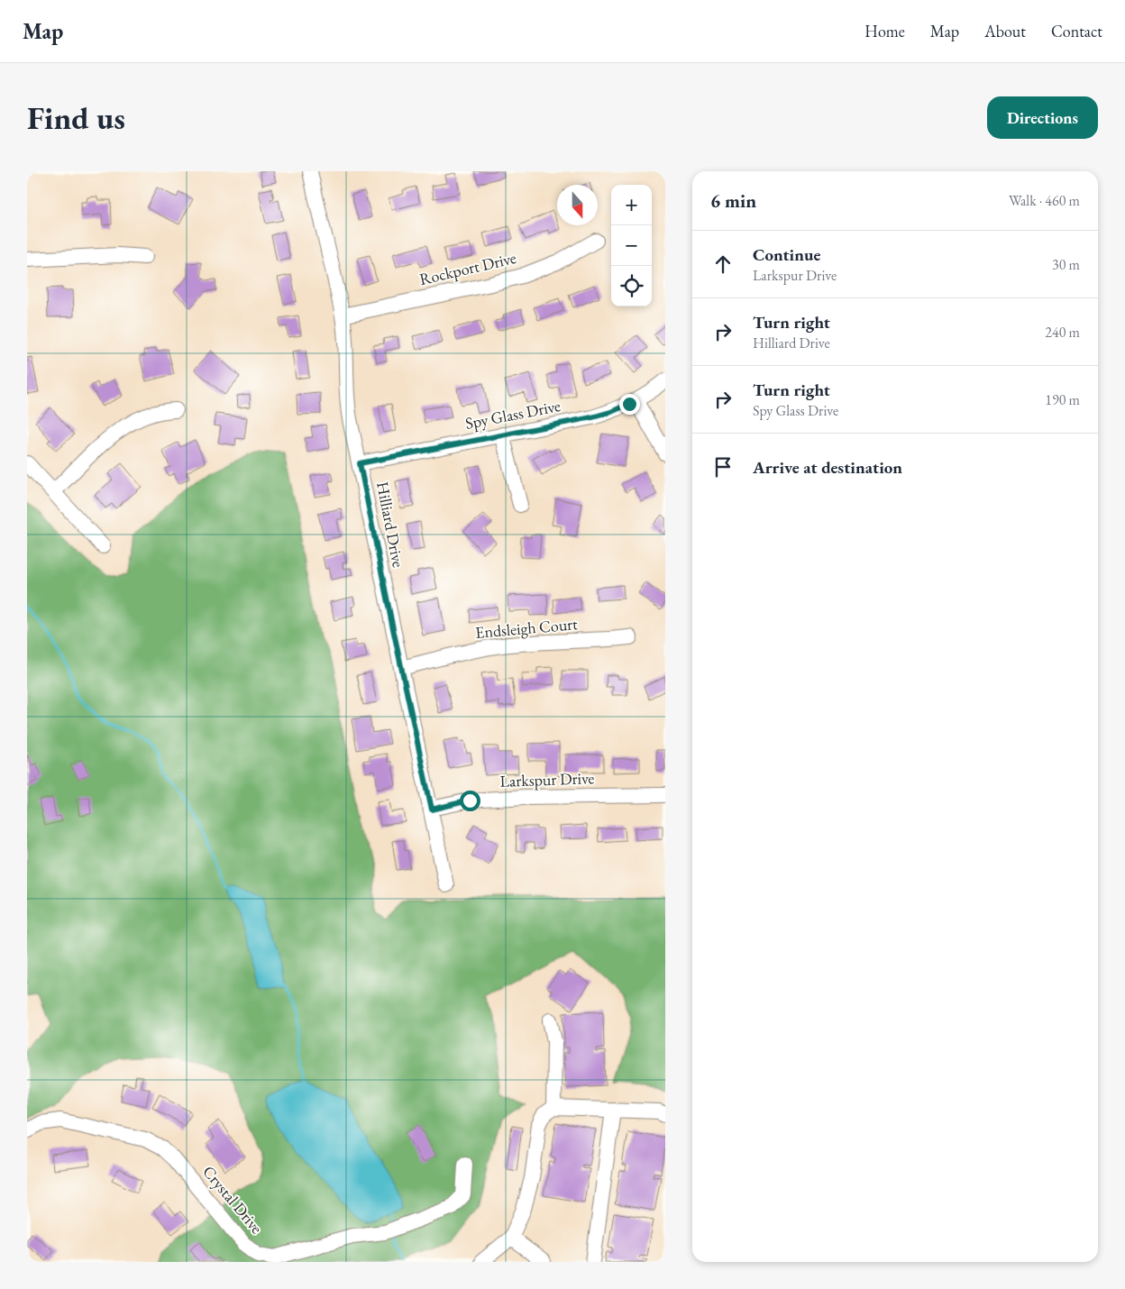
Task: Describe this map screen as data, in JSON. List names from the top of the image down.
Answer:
{
  "streets": {
    "street": [
      "Rockport Drive",
      "Spy Glass Drive",
      "Hilliard Drive",
      "Endsleigh Court",
      "Larkspur Drive",
      "Crystal Drive"
    ]
  },
  "crossings": [
    ["Rockport Drive", "Hilliard Drive"],
    ["Spy Glass Drive", "Hilliard Drive"],
    ["Hilliard Drive", "Endsleigh Court"],
    ["Hilliard Drive", "Larkspur Drive"]
  ],
  "north": "bottom",
  "page": {
    "header": "Map",
    "nav": [
      "Home",
      "Map",
      "About",
      "Contact"
    ],
    "buttons": "Directions",
    "title": "Find us",
    "heading": ["6 min", "Walk · 460 m"],
    "map_buttons": ["+", "−"],
    "list": [
      ["Continue", "Larkspur Drive", "30 m"],
      ["Turn right", "Hilliard Drive", "240 m"],
      ["Turn right", "Spy Glass Drive", "190 m"],
      "Arrive at destination"
    ]
  }
}
